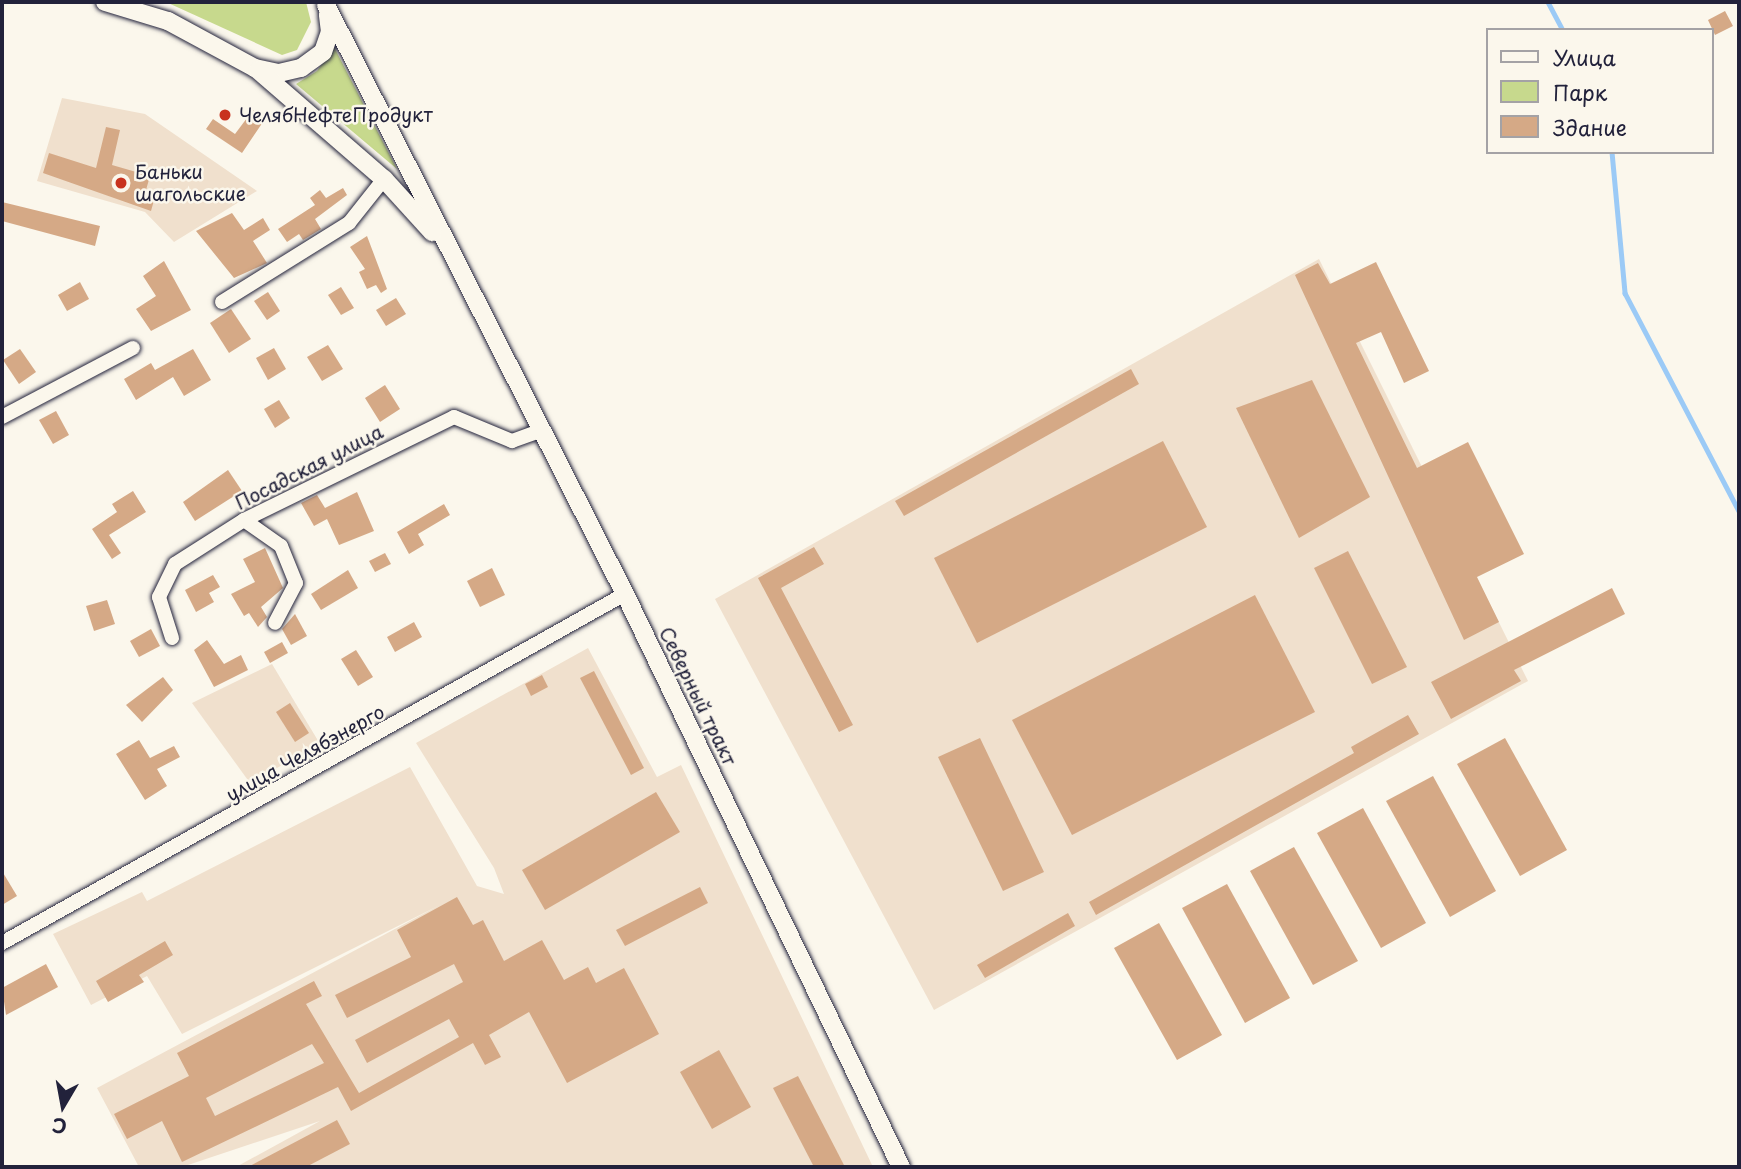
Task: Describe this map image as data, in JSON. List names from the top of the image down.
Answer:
{
  "streets": {
    "main road": ["Северный тракт"],
    "street": ["Посадская улица", "улица Челябэнерго"]
  },
  "crossings": [
    ["Посадская улица", "Северный тракт"],
    ["Северный тракт", "улица Челябэнерго"]
  ],
  "places": ["ЧелябНефтеПродукт", "Баньки шагольские"],
  "legend": ["Улица", "Парк", "Здание"],
  "north": "bottom"
}
